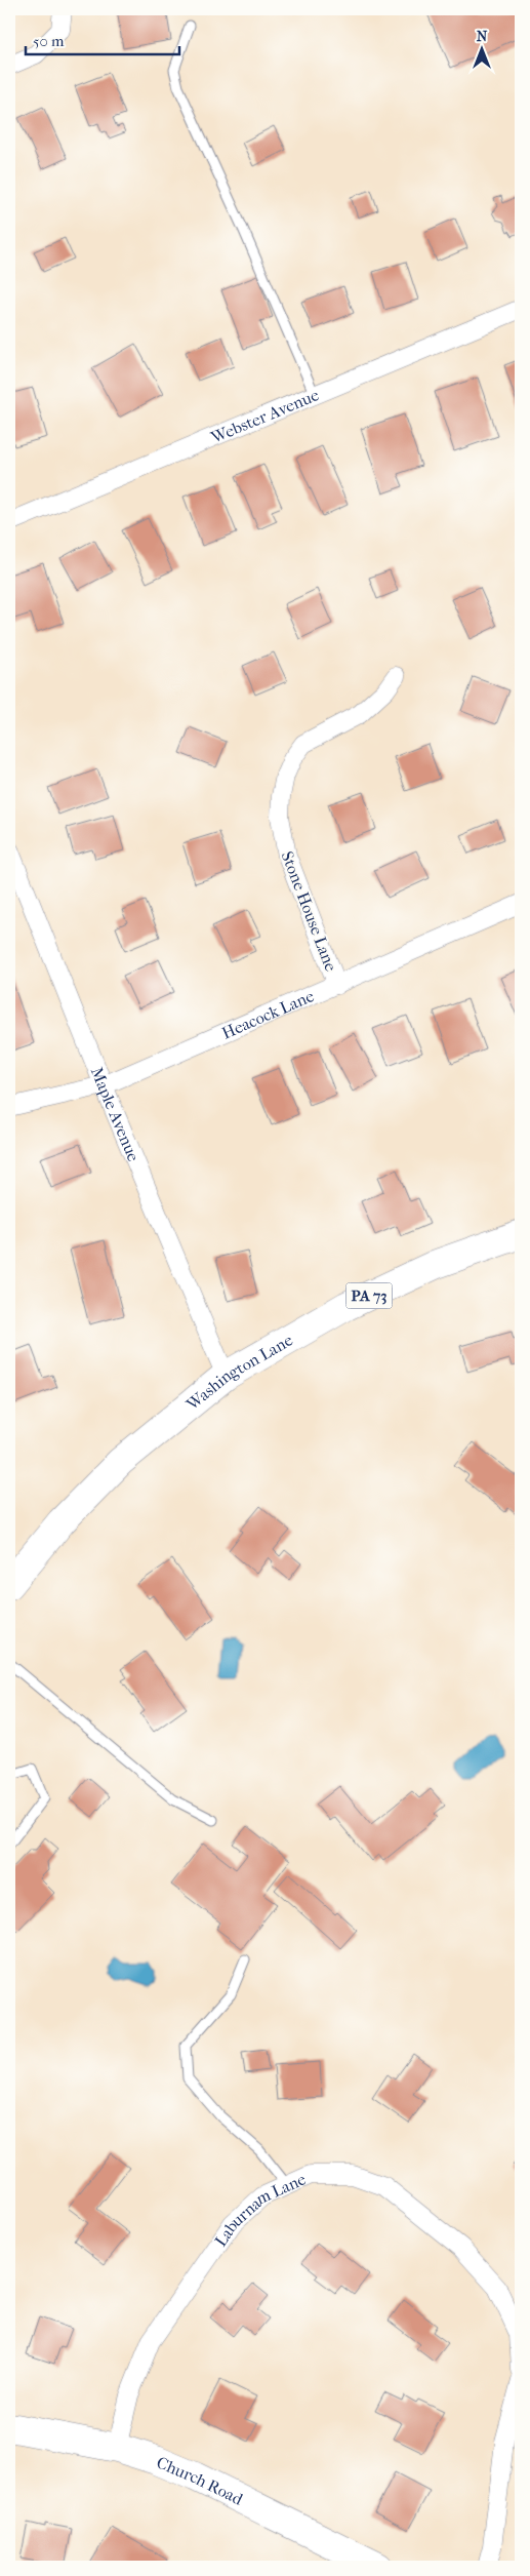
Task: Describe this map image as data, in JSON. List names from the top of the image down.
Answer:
{
  "streets": {
    "main road": ["PA 73", "Washington Lane", "Church Road"],
    "street": [
      "Webster Avenue",
      "Stone House Lane",
      "Heacock Lane",
      "Maple Avenue",
      "Laburnam Lane"
    ]
  },
  "crossings": [
    ["Stone House Lane", "Heacock Lane"],
    ["Heacock Lane", "Maple Avenue"],
    ["Maple Avenue", "Washington Lane"],
    ["Laburnam Lane", "Church Road"]
  ],
  "scale_bar": "50 m",
  "north": "top"
}
